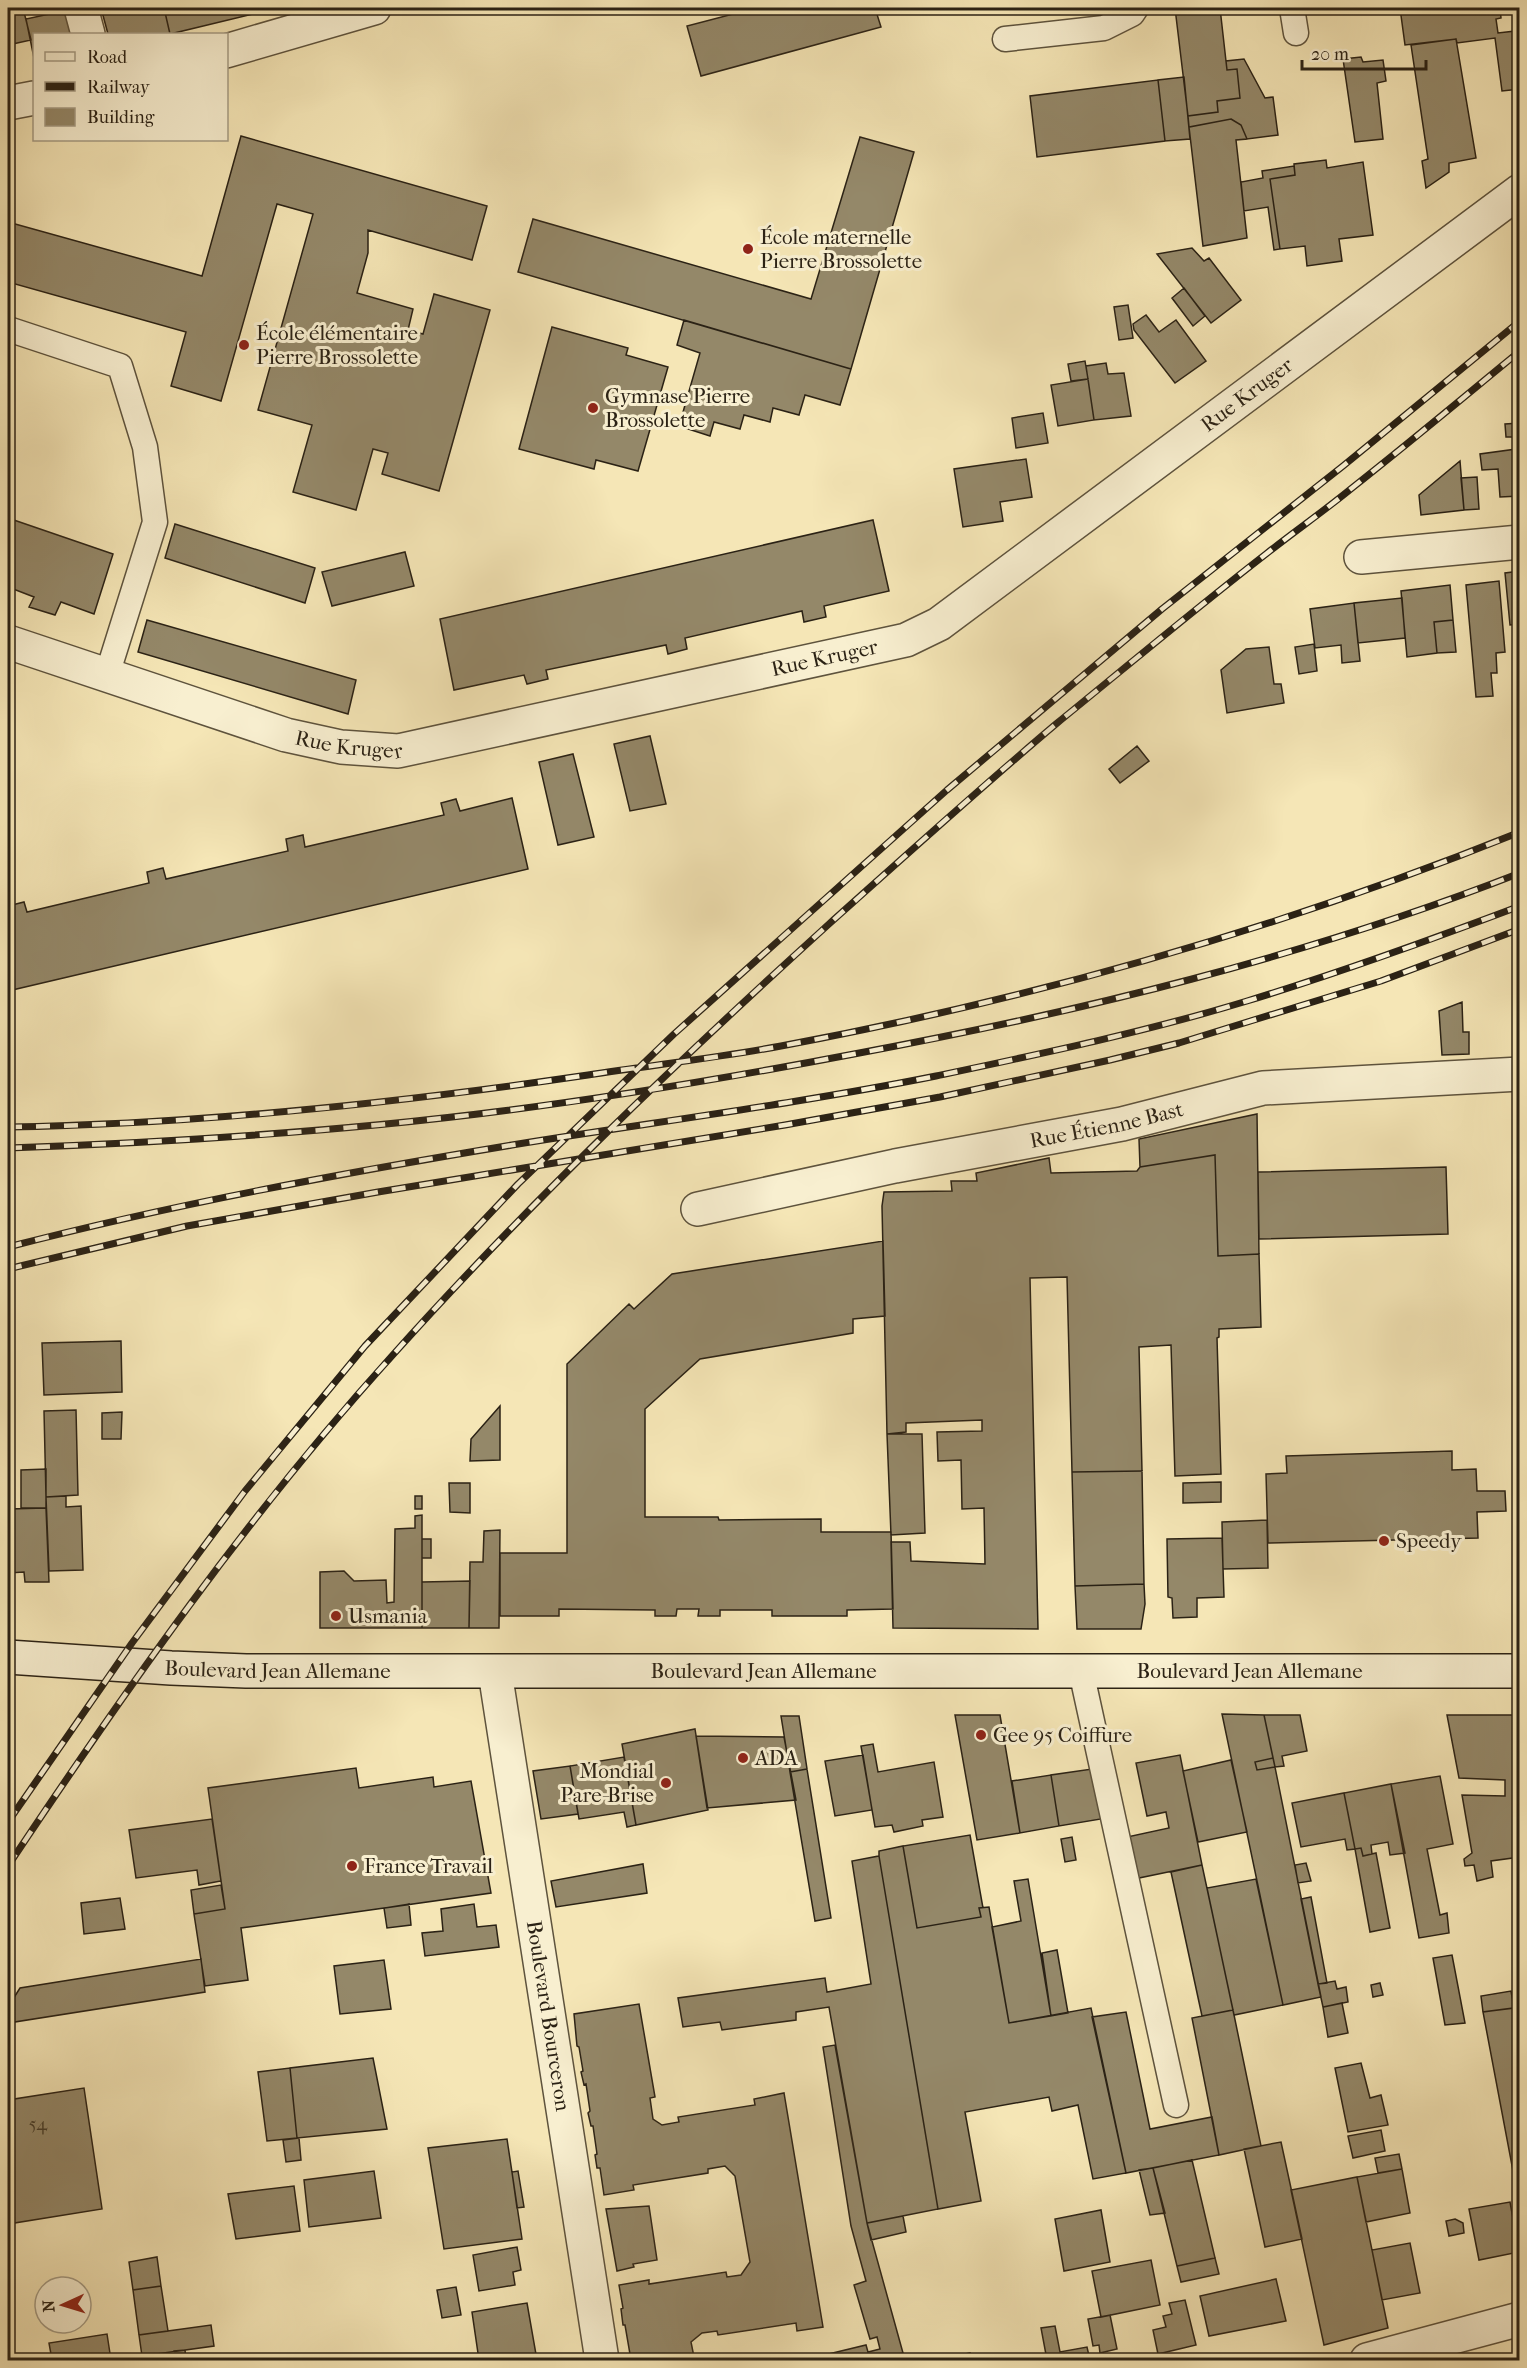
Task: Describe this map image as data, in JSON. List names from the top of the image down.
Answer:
{
  "streets": {
    "street": [
      "Rue Kruger",
      "Rue Étienne Bast",
      "Boulevard Jean Allemane",
      "Boulevard Bourceron"
    ]
  },
  "crossings": [
    ["Boulevard Jean Allemane", "Boulevard Bourceron"]
  ],
  "places": [
    "École maternelle Pierre Brossolette",
    "École élémentaire Pierre Brossolette",
    "Gymnase Pierre Brossolette",
    "Speedy",
    "Usmania",
    "Gee 95 Coiffure",
    "ADA",
    "Mondial Pare-Brise",
    "France Travail"
  ],
  "house_numbers": ["54"],
  "legend": ["Road", "Railway", "Building"],
  "scale_bar": "20 m",
  "north": "left"
}
